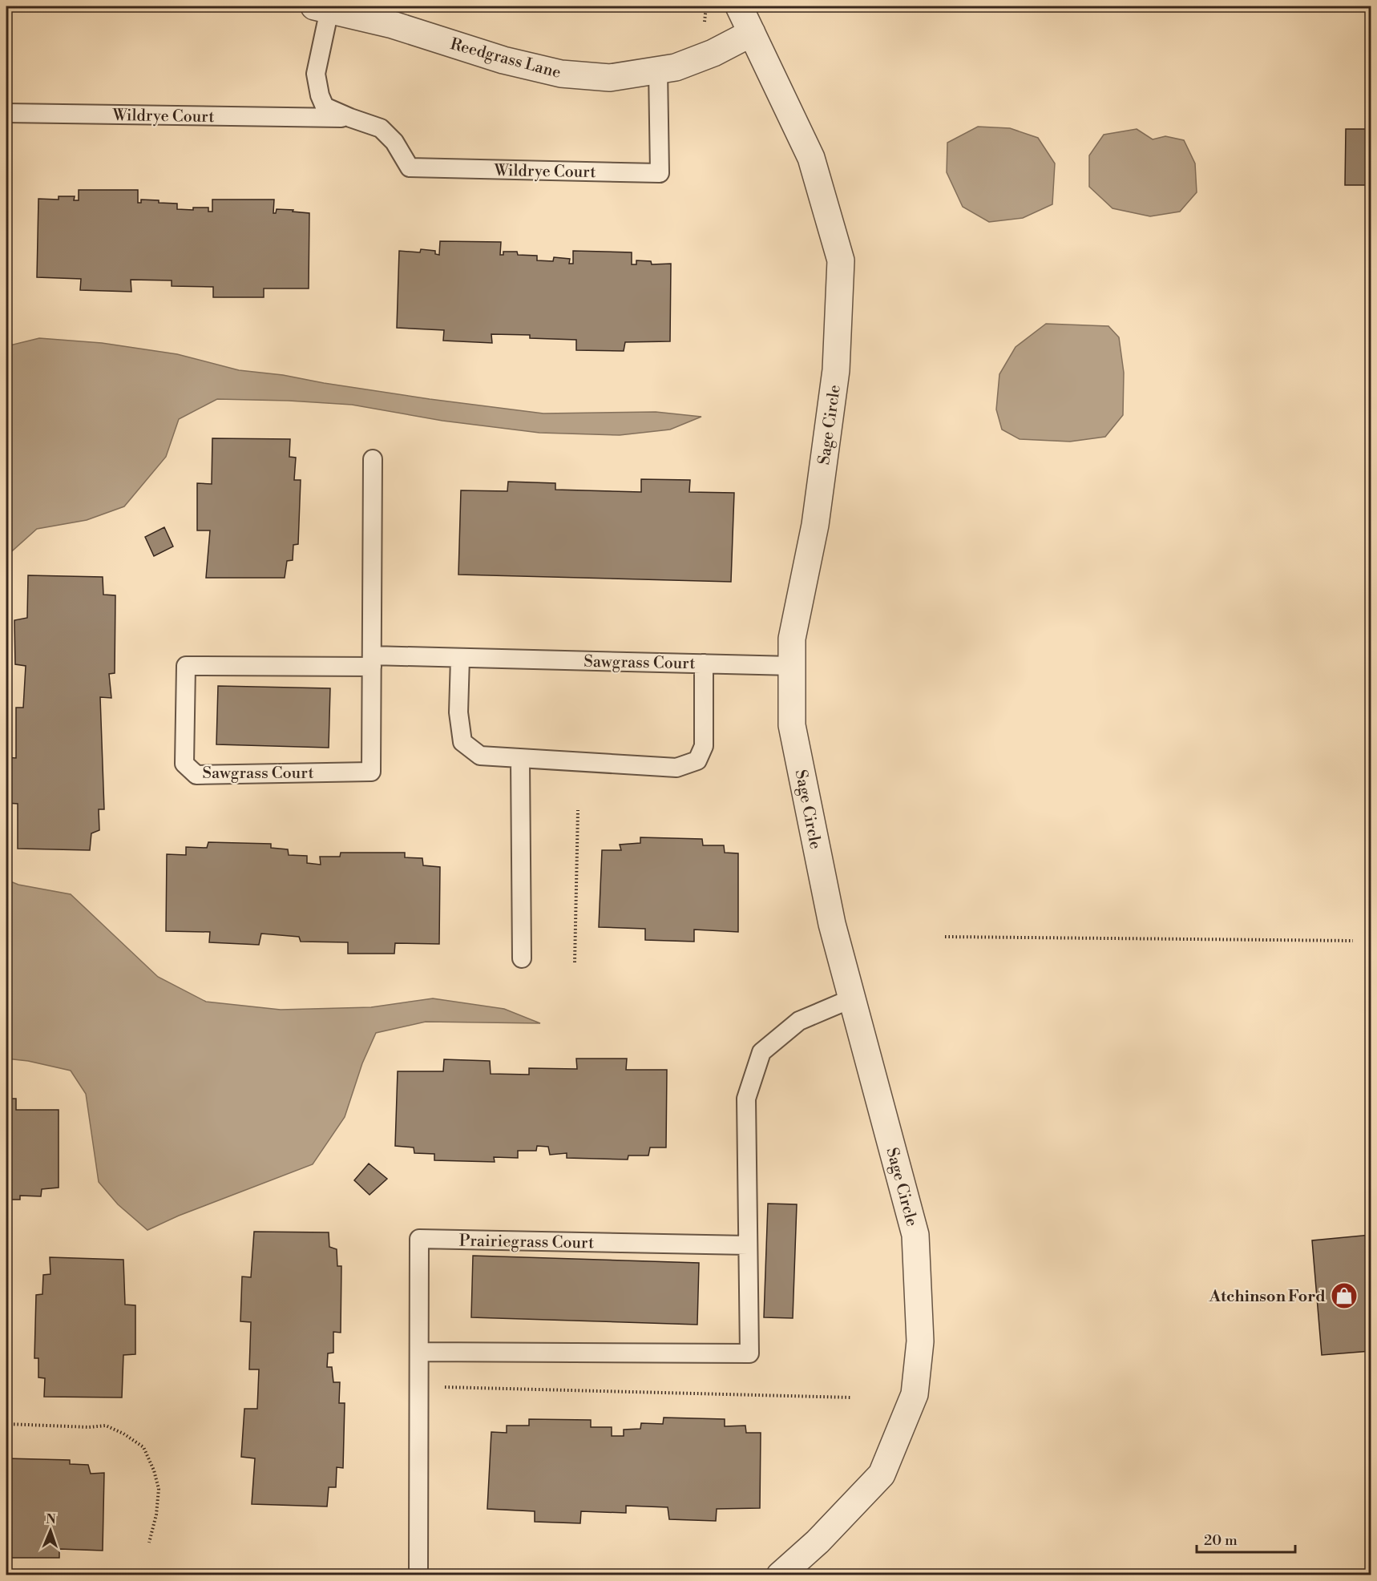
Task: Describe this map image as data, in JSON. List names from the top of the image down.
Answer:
{
  "streets": {
    "street": ["Reedgrass Lane", "Sage Circle"],
    "lane": ["Wildrye Court", "Sawgrass Court", "Prairiegrass Court"]
  },
  "crossings": [
    ["Reedgrass Lane", "Wildrye Court"],
    ["Reedgrass Lane", "Sage Circle"],
    ["Sage Circle", "Sawgrass Court"]
  ],
  "places": {
    "shop": ["Atchinson Ford"]
  },
  "scale_bar": "20 m",
  "north": "top"
}
